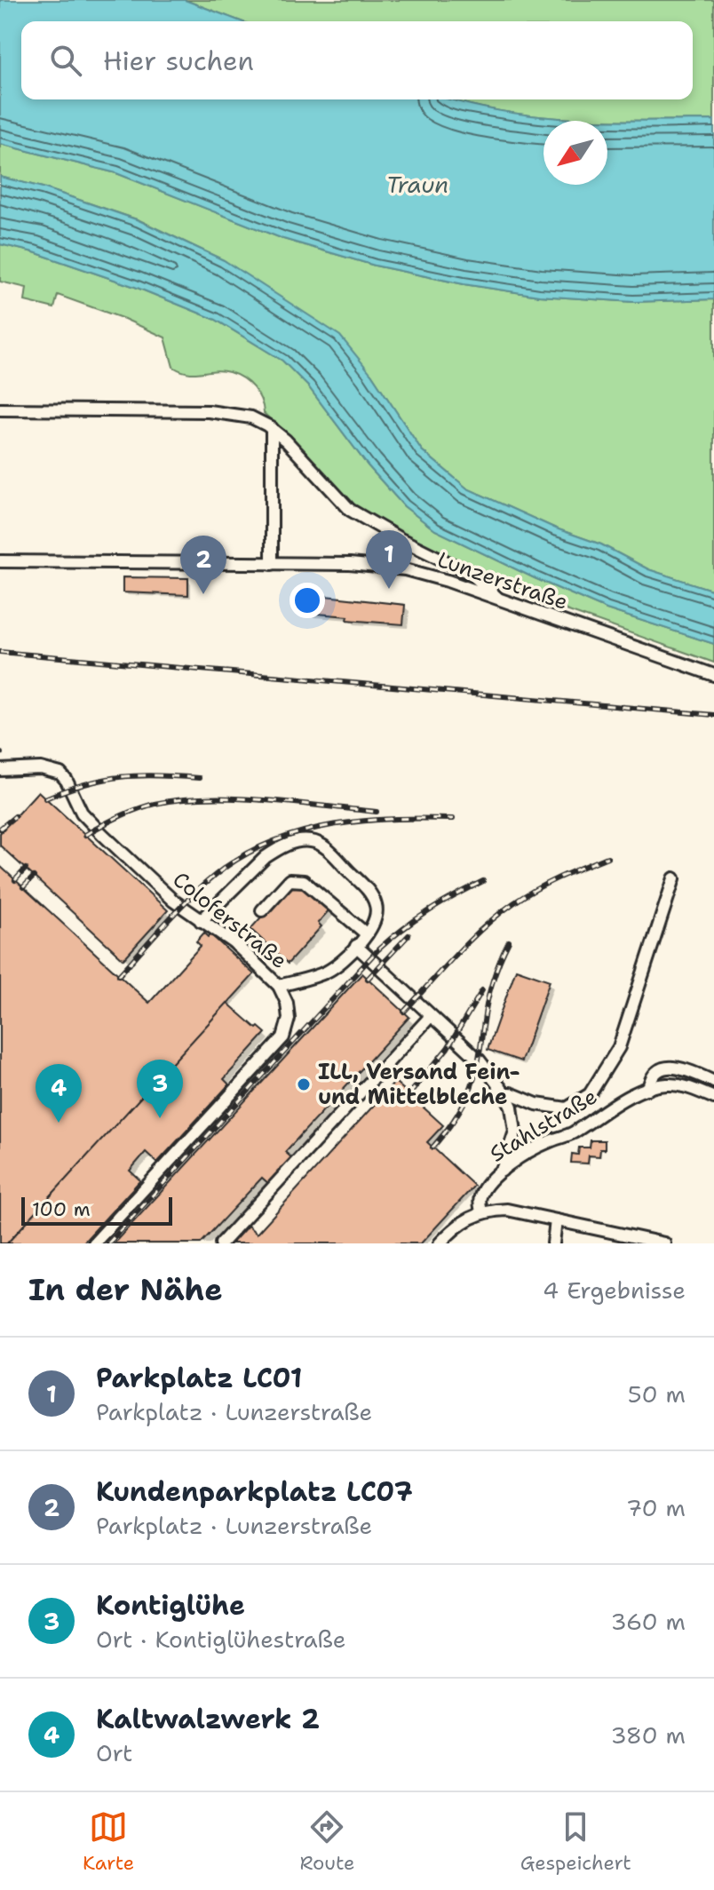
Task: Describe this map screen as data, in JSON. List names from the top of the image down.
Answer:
{
  "streets": {
    "street": ["Lunzerstraße", "Coloferstraße", "Stahlstraße"]
  },
  "water": ["Traun"],
  "places": ["ILL, Versand Fein- und Mittelbleche"],
  "scale_bar": "100 m",
  "north": "bottom left",
  "page": {
    "search": "Hier suchen",
    "pins": [
      "1",
      "2",
      "3",
      "4"
    ],
    "scale": "100 m",
    "heading": ["In der Nähe", "4 Ergebnisse"],
    "list": [
      {
        "mark": "1",
        "name": "Parkplatz LC01",
        "note": "Parkplatz · Lunzerstraße",
        "value": "50 m"
      },
      {
        "mark": "2",
        "name": "Kundenparkplatz LC07",
        "note": "Parkplatz · Lunzerstraße",
        "value": "70 m"
      },
      {
        "mark": "3",
        "name": "Kontiglühe",
        "note": "Ort · Kontiglühestraße",
        "value": "360 m"
      },
      {
        "mark": "4",
        "name": "Kaltwalzwerk 2",
        "note": "Ort",
        "value": "380 m"
      }
    ],
    "nav": ["Karte", "Route", "Gespeichert"]
  }
}
